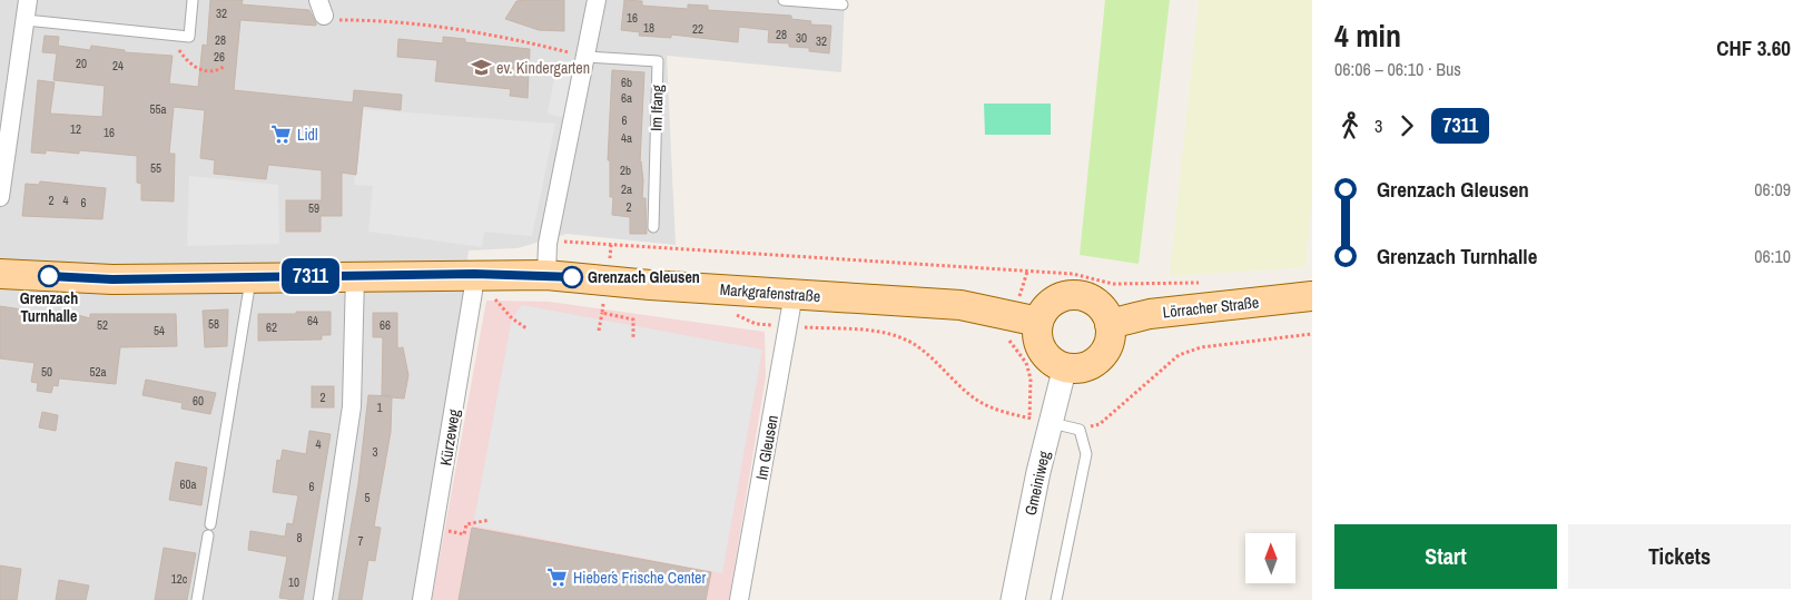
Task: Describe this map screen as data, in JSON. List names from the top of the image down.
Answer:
{
  "streets": {
    "main road": ["Markgrafenstraße", "Lörracher Straße"],
    "street": ["Kürzeweg", "Im Gleusen", "Gmeiniweg"],
    "lane": ["Im Ifang"]
  },
  "crossings": [
    ["Markgrafenstraße", "Lörracher Straße"],
    ["Markgrafenstraße", "Kürzeweg"],
    ["Markgrafenstraße", "Im Gleusen"],
    ["Markgrafenstraße", "Gmeiniweg"],
    ["Lörracher Straße", "Gmeiniweg"]
  ],
  "places": {
    "school or university": ["ev. Kindergarten"],
    "supermarket": ["Lidl", "Hieber´s Frische Center"],
    "other": ["Grenzach Turnhalle", "Grenzach Gleusen"]
  },
  "lines": ["bus line 7311"],
  "house_numbers": [
    "32",
    "16",
    "18",
    "22",
    "28",
    "30",
    "28",
    "32",
    "26",
    "20",
    "24",
    "6b",
    "6a",
    "55a",
    "6",
    "12",
    "16",
    "4a",
    "55",
    "2b",
    "2a",
    "2",
    "4",
    "6",
    "2",
    "59",
    "64",
    "58",
    "52",
    "66",
    "62",
    "54",
    "50",
    "52a",
    "2",
    "60",
    "1",
    "4",
    "3",
    "60a",
    "6",
    "5",
    "8",
    "7",
    "12c",
    "10"
  ],
  "north": "top",
  "page": {
    "on_map": "7311",
    "heading": ["4 min", "06:06 – 06:10 · Bus", "CHF 3.60"],
    "legs": ["3", "7311"],
    "list": [
      {
        "name": "Grenzach Gleusen",
        "value": "06:09"
      },
      {
        "name": "Grenzach Turnhalle",
        "value": "06:10"
      }
    ],
    "buttons": ["Start", "Tickets"]
  }
}
